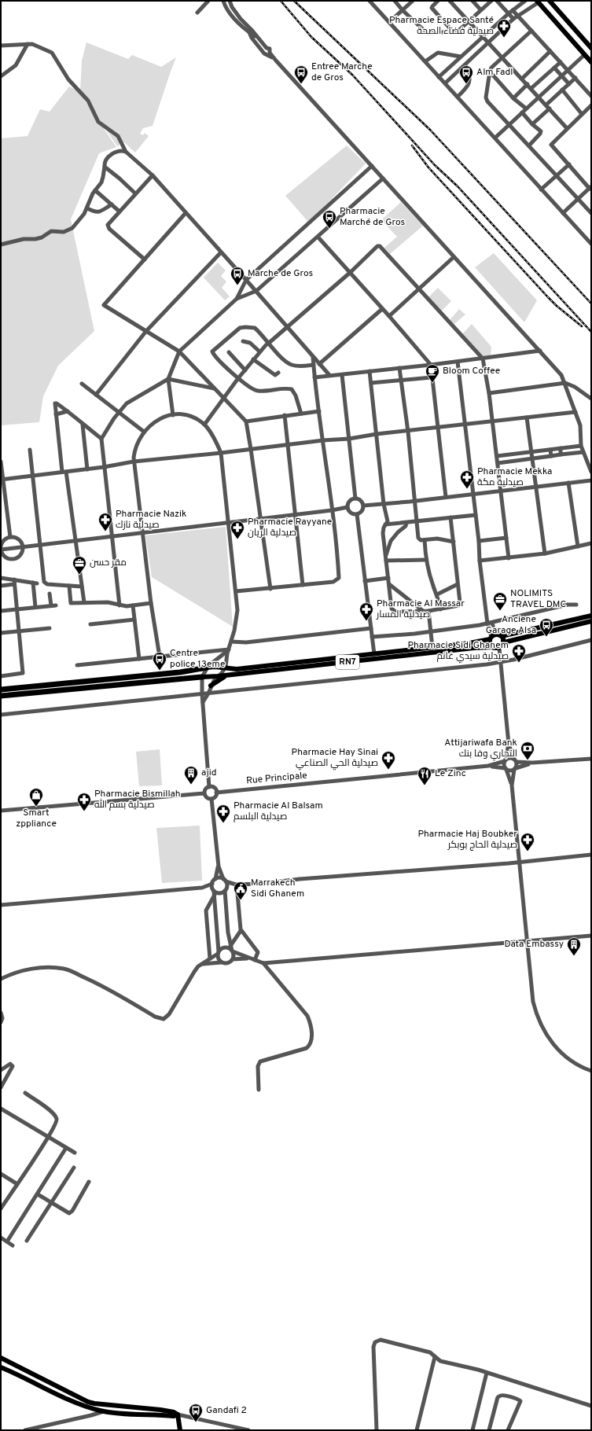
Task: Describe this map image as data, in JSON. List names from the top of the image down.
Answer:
{
  "streets": {
    "highway": ["RN7"],
    "street": ["Rue Principale"]
  },
  "places": {
    "pharmacy": [
      "Pharmacie Espace Santé صيدلية فضاء الصحة",
      "Pharmacie Mekka صيدلية مكة",
      "Pharmacie Nazik صيدلية نازك",
      "Pharmacie Rayyane صيدلية الريان",
      "Pharmacie Al Massar صيدلية المسار",
      "Pharmacie Sidi Ghanem صيدلية سيدي غانم",
      "Pharmacie Hay Sinai صيدلية الحي الصناعي",
      "Pharmacie Bismillah صيدلية بسم الله",
      "Pharmacie Al Balsam صيدلية البلسم",
      "Pharmacie Haj Boubker صيدلية الحاج بوبكر"
    ],
    "bus stop": [
      "Entree Marche de Gros",
      "Alm Fadl",
      "Pharmacie Marché de Gros",
      "Marche de Gros",
      "Anciene Garage Alsa",
      "Centre police 13eme",
      "Gandafi 2"
    ],
    "cafe": ["Bloom Coffee"],
    "office": ["مقر حسن", "NOLIMITS TRAVEL DMC"],
    "bank": ["Attijariwafa Bank التجاري وفا بنك"],
    "building": ["ajid", "Data Embassy"],
    "restaurant": ["Le Zinc"],
    "shop": ["Smart zppliance"],
    "public building": ["Marrakech Sidi Ghanem"]
  }
}
